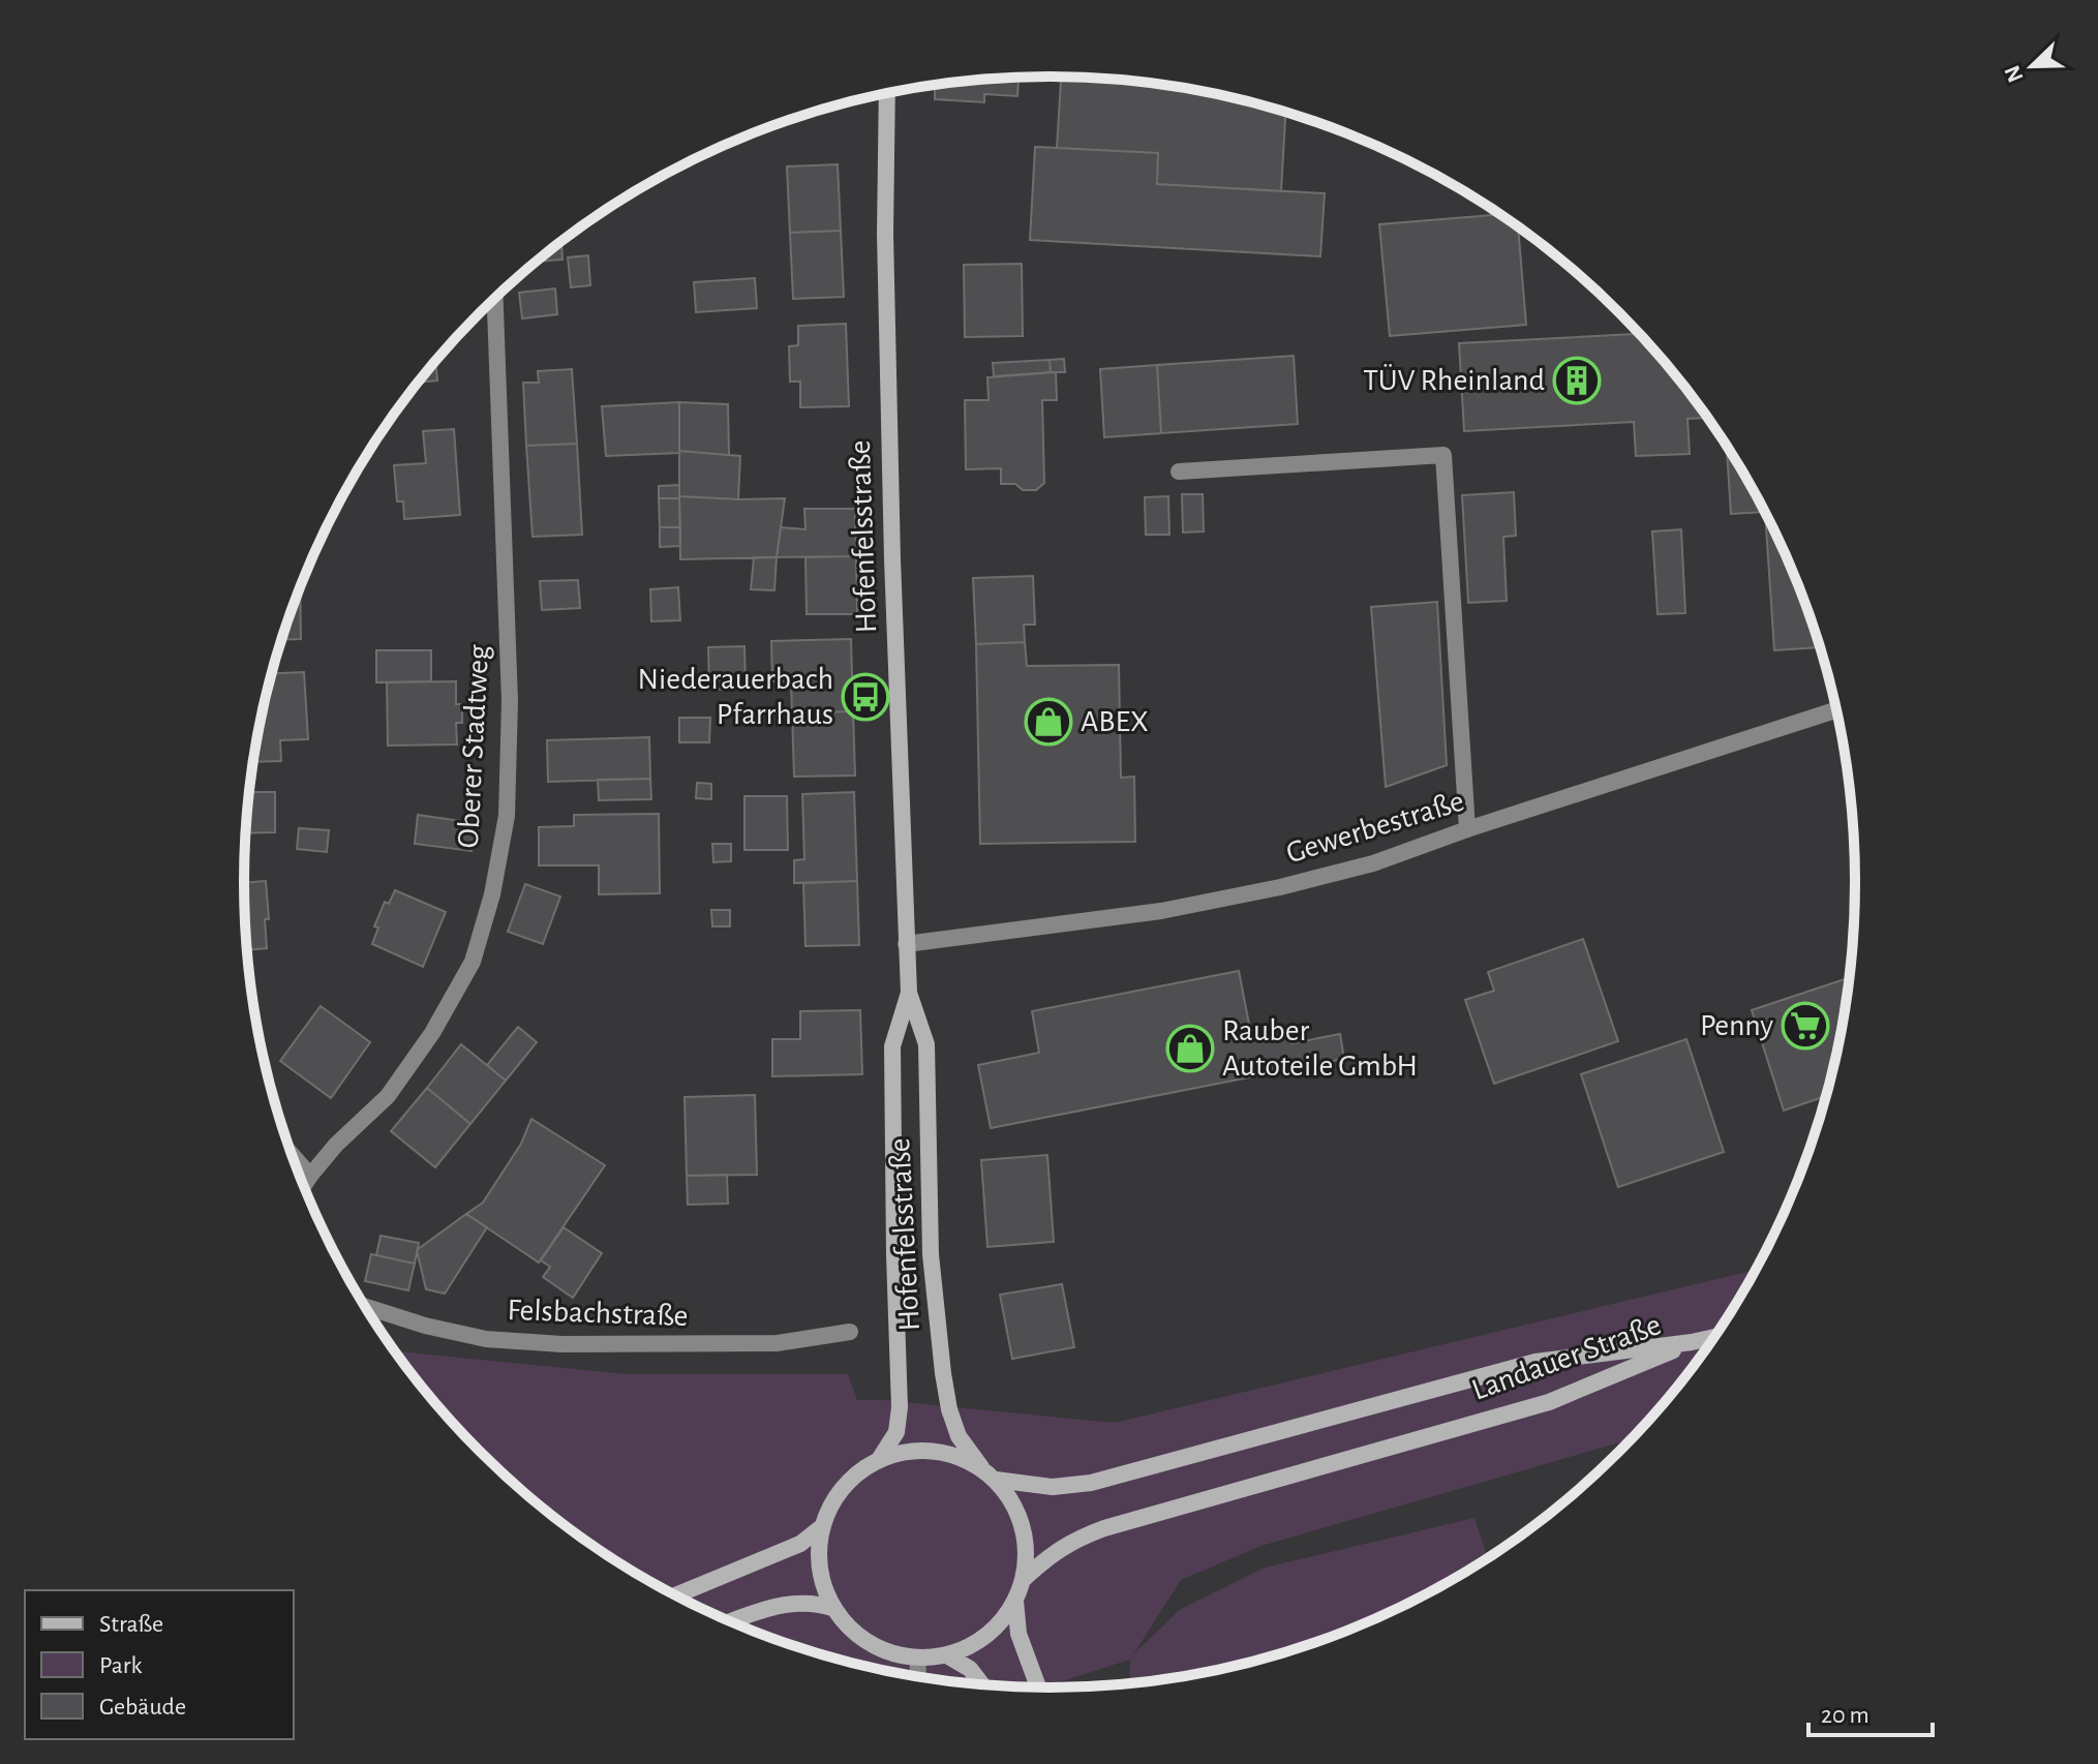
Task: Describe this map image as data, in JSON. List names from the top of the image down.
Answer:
{
  "streets": {
    "main road": ["Hofenfelsstraße", "Landauer Straße"],
    "street": ["Oberer Stadtweg", "Gewerbestraße", "Felsbachstraße"]
  },
  "crossings": [
    ["Hofenfelsstraße", "Gewerbestraße"],
    ["Hofenfelsstraße", "Landauer Straße"]
  ],
  "places": {
    "building": ["TÜV Rheinland"],
    "bus stop": ["Niederauerbach Pfarrhaus"],
    "shop": ["ABEX", "Rauber Autoteile GmbH"],
    "supermarket": ["Penny"]
  },
  "legend": ["Straße", "Park", "Gebäude"],
  "scale_bar": "20 m",
  "north": "bottom left"
}
